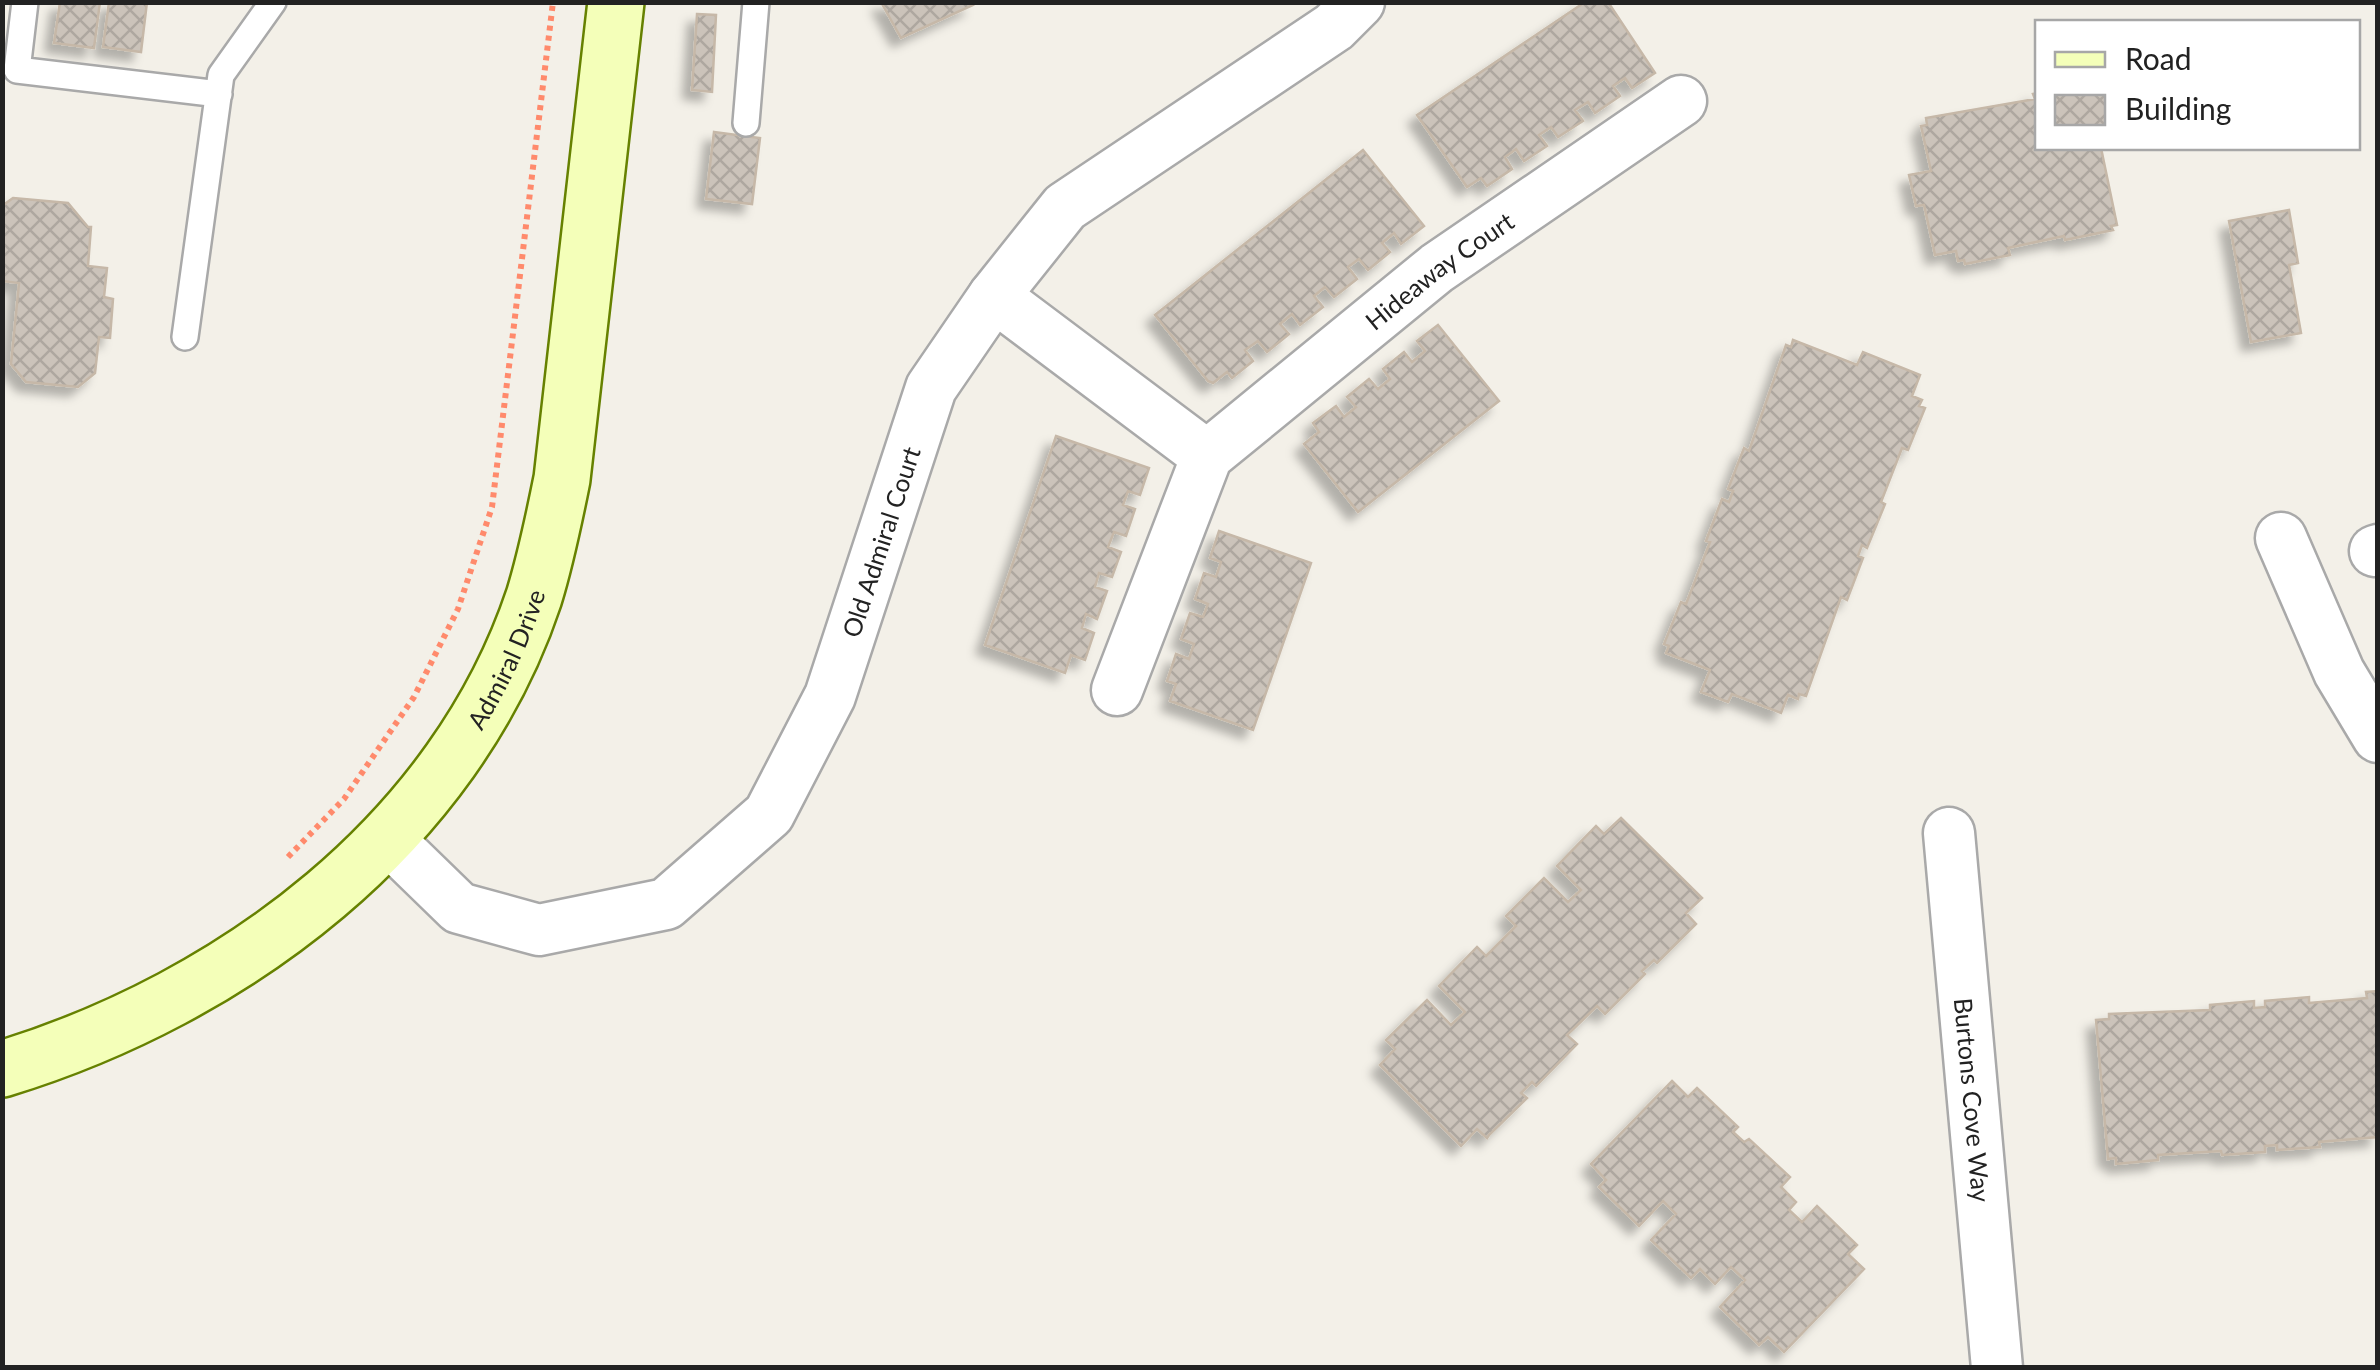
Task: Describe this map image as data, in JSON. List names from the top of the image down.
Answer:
{
  "streets": {
    "street": [
      "Hideaway Court",
      "Old Admiral Court",
      "Admiral Drive",
      "Burtons Cove Way"
    ]
  },
  "crossings": [
    ["Old Admiral Court", "Admiral Drive"]
  ],
  "legend": ["Road", "Building"]
}
